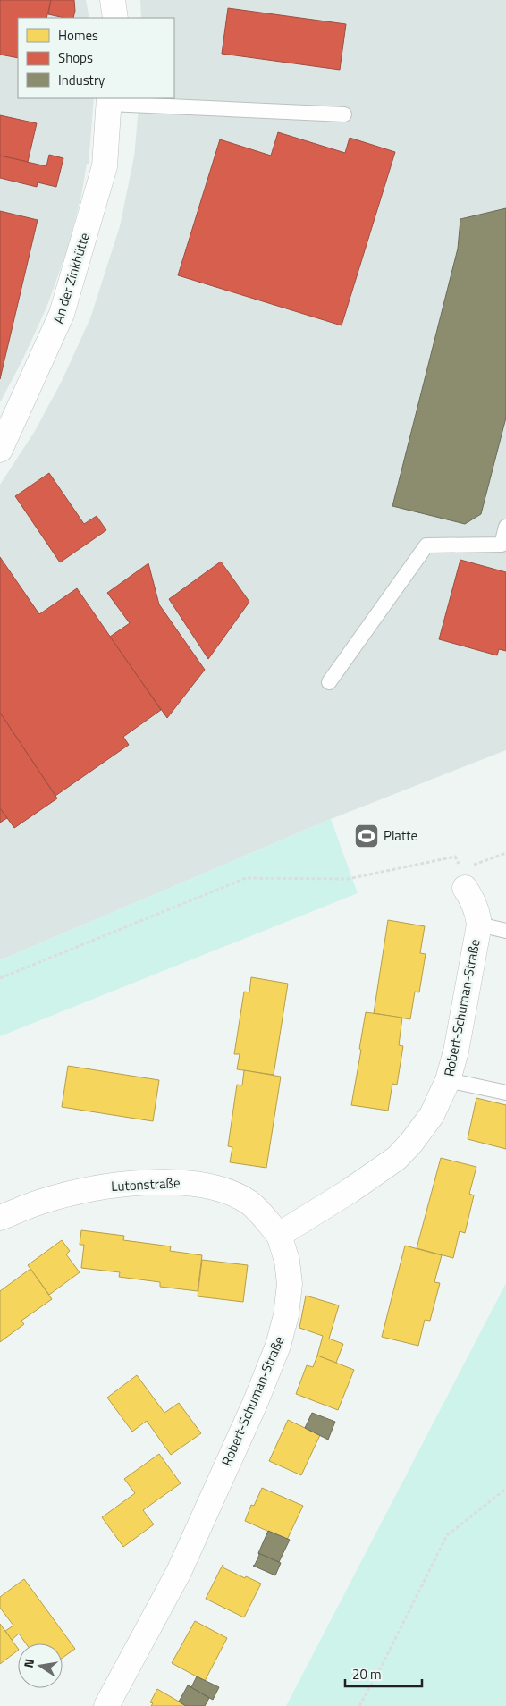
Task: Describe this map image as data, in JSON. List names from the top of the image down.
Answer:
{
  "streets": {
    "street": ["An der Zinkhütte", "Robert-Schuman-Straße", "Lutonstraße"]
  },
  "crossings": [
    ["Robert-Schuman-Straße", "Lutonstraße"]
  ],
  "places": {
    "sports": ["Platte"]
  },
  "legend": ["Homes", "Shops", "Industry"],
  "scale_bar": "20 m",
  "north": "left"
}
